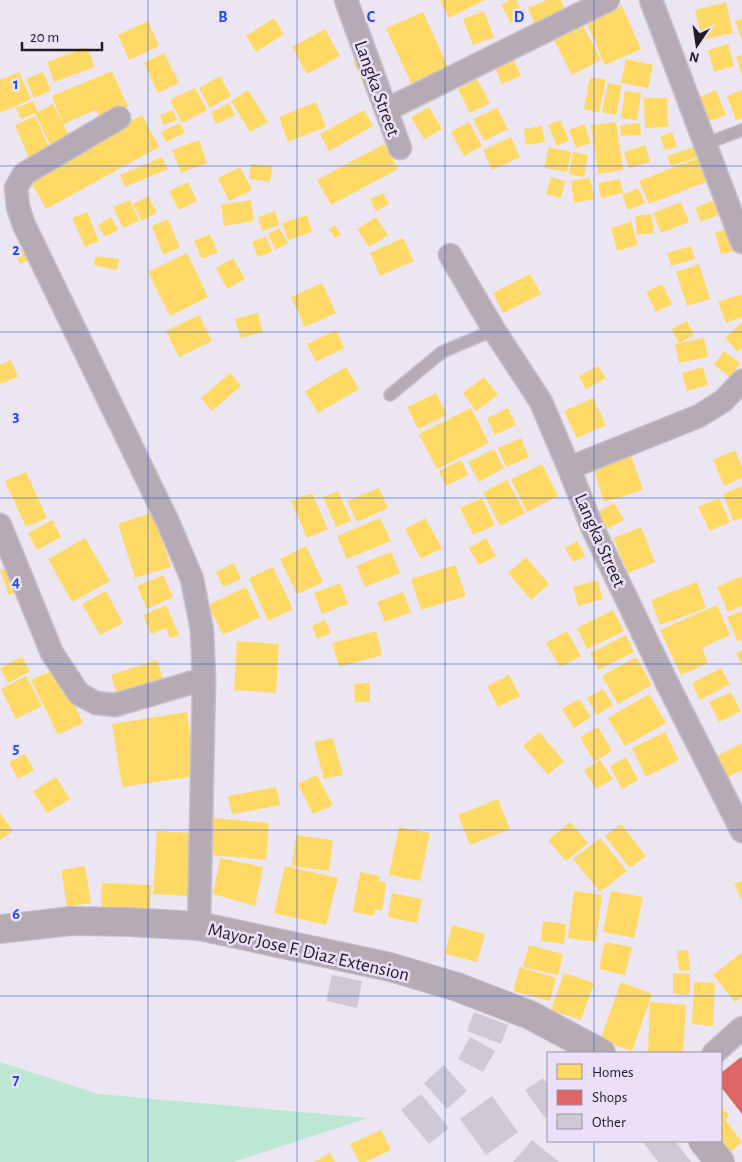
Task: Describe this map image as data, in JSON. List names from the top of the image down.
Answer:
{
  "streets": {
    "street": ["Langka Street", "Mayor Jose F. Diaz Extension"]
  },
  "legend": ["Homes", "Shops", "Other"],
  "scale_bar": "20 m",
  "north": "bottom",
  "grid": {
    "columns": ["B", "C", "D"],
    "rows": [
      "1",
      "2",
      "3",
      "4",
      "5",
      "6",
      "7"
    ]
  }
}
